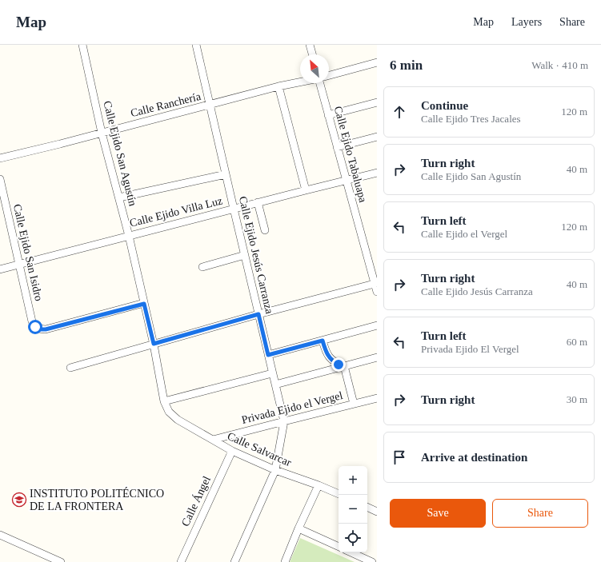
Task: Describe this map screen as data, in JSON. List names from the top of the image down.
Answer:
{
  "streets": {
    "street": [
      "Calle Ranchería",
      "Calle Ejido San Agustín",
      "Calle Ejido Tabaluapa",
      "Calle Ejido Villa Luz",
      "Calle Ejido San Isidro",
      "Calle Ejido Jesús Carranza",
      "Privada Ejido el Vergel",
      "Calle Salvarcar",
      "Calle Ángel"
    ]
  },
  "crossings": [
    ["Calle Ranchería", "Calle Ejido San Agustín"],
    ["Calle Ranchería", "Calle Ejido Jesús Carranza"],
    ["Calle Ejido San Agustín", "Calle Ejido Villa Luz"],
    ["Calle Ejido San Agustín", "Calle Ejido San Isidro"],
    ["Calle Ejido San Agustín", "Calle Salvarcar"],
    ["Calle Ejido Tabaluapa", "Calle Ejido Villa Luz"],
    ["Calle Ejido Villa Luz", "Calle Ejido San Isidro"],
    ["Calle Ejido Villa Luz", "Calle Ejido Jesús Carranza"],
    ["Calle Ejido Jesús Carranza", "Privada Ejido el Vergel"],
    ["Calle Ejido Jesús Carranza", "Calle Salvarcar"],
    ["Privada Ejido el Vergel", "Calle Salvarcar"],
    ["Calle Salvarcar", "Calle Ángel"]
  ],
  "places": {
    "school or university": ["INSTITUTO POLITÉCNICO DE LA FRONTERA"]
  },
  "north": "top left",
  "page": {
    "header": "Map",
    "nav": ["Map", "Layers", "Share"],
    "heading": ["6 min", "Walk · 410 m"],
    "list": [
      ["Continue", "Calle Ejido Tres Jacales", "120 m"],
      ["Turn right", "Calle Ejido San Agustín", "40 m"],
      ["Turn left", "Calle Ejido el Vergel", "120 m"],
      ["Turn right", "Calle Ejido Jesús Carranza", "40 m"],
      ["Turn left", "Privada Ejido El Vergel", "60 m"],
      ["Turn right", "30 m"],
      "Arrive at destination"
    ],
    "map_buttons": ["+", "−"],
    "buttons": ["Save", "Share"]
  }
}
